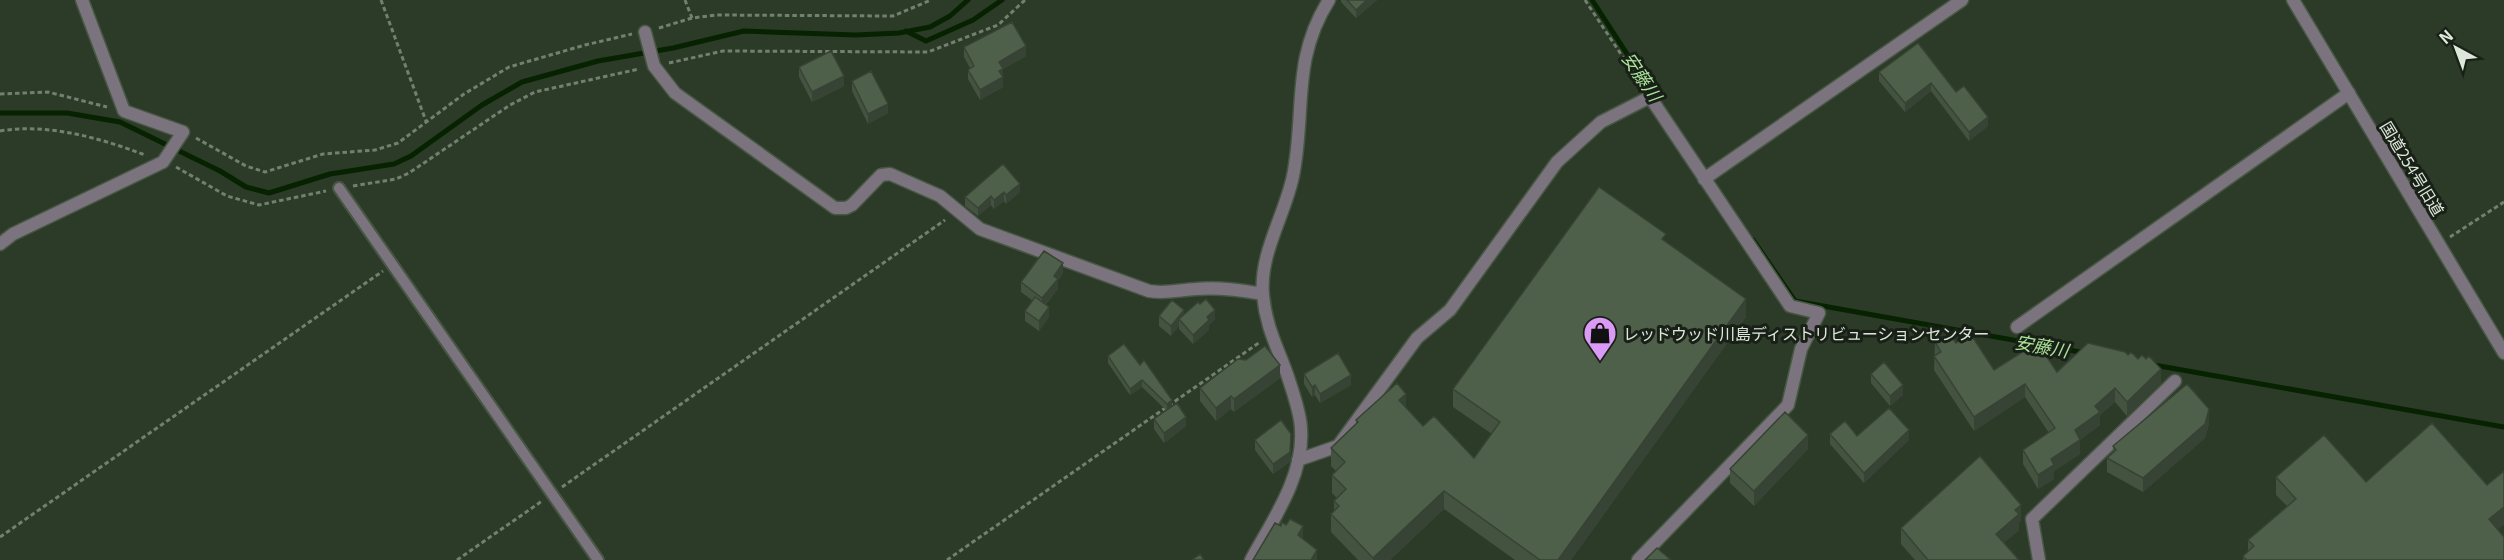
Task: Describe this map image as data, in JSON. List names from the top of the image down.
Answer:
{
  "streets": {
    "street": ["国道254号旧道"]
  },
  "water": ["安藤川"],
  "places": {
    "shop": ["レッドウッド川島ディストリビューションセンター"]
  },
  "north": "top left"
}
